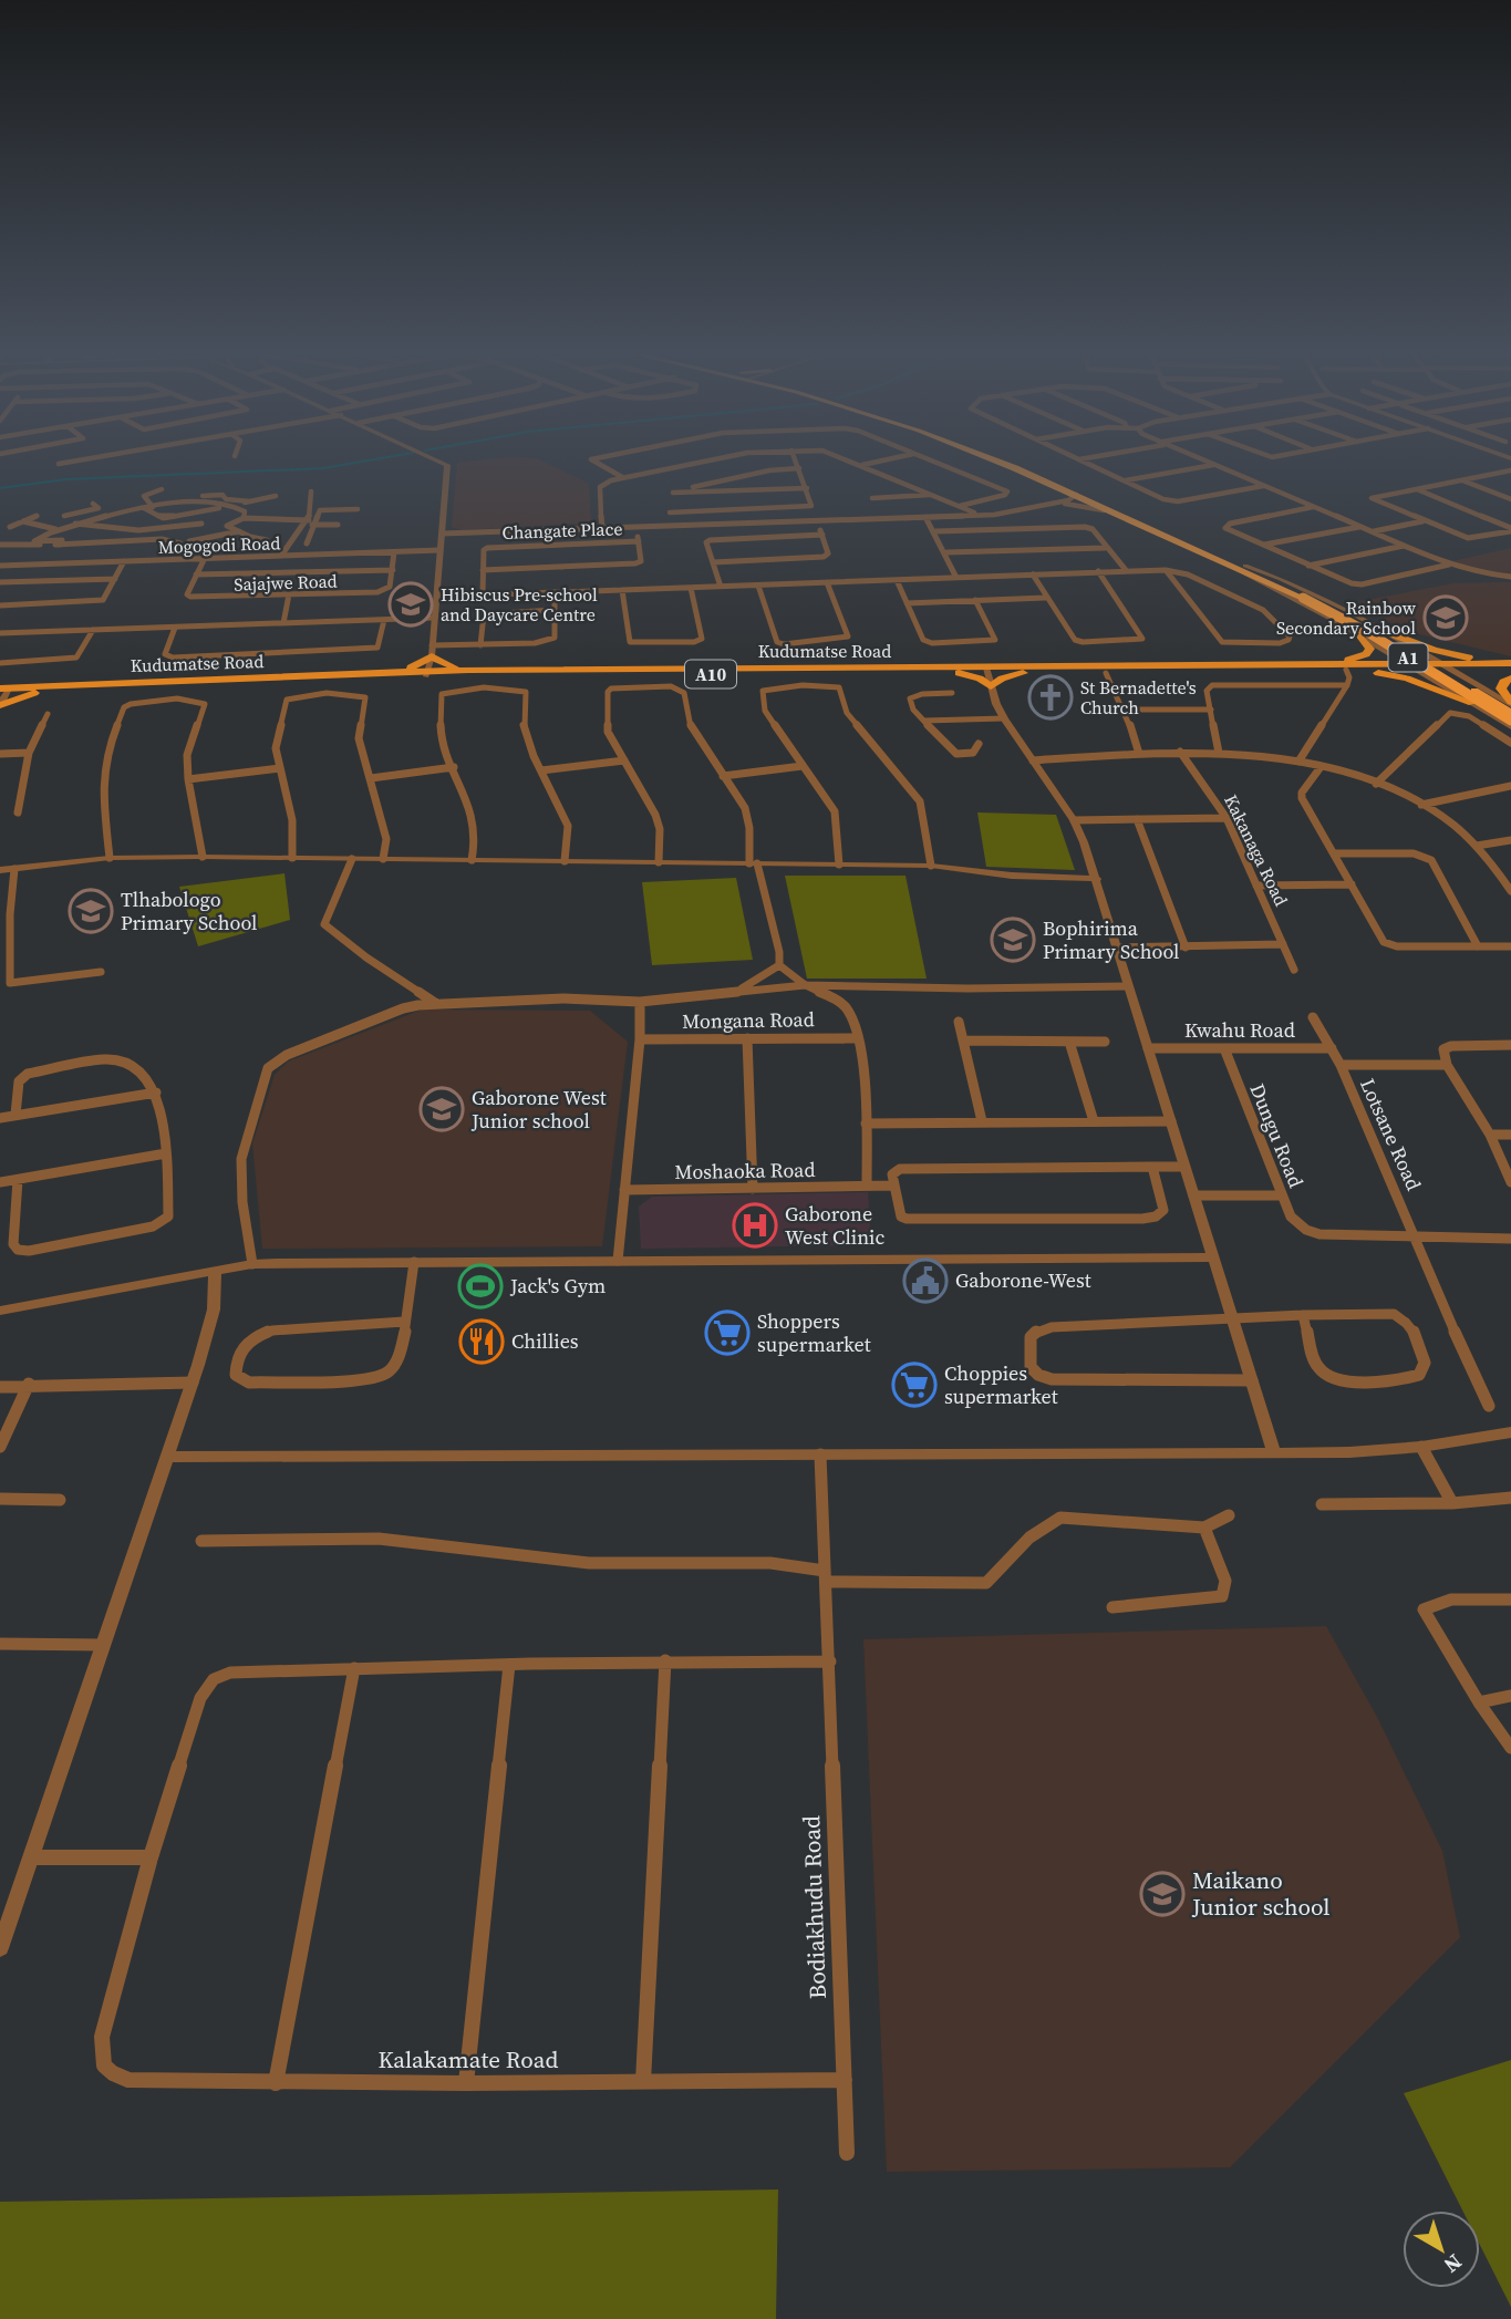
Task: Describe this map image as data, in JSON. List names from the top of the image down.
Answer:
{
  "streets": {
    "highway": ["A1"],
    "main road": ["Kudumatse Road", "A10"],
    "street": [
      "Changate Place",
      "Mogogodi Road",
      "Sajajwe Road",
      "Kakanaga Road",
      "Mongana Road",
      "Kwahu Road",
      "Lotsane Road",
      "Dungu Road",
      "Moshaoka Road",
      "Bodiakhudu Road",
      "Kalakamate Road"
    ]
  },
  "crossings": [
    ["Kwahu Road", "Lotsane Road"],
    ["Kwahu Road", "Dungu Road"],
    ["Lotsane Road", "Dungu Road"],
    ["Bodiakhudu Road", "Kalakamate Road"]
  ],
  "places": {
    "school or university": [
      "Hibiscus Pre-school and Daycare Centre",
      "Rainbow Secondary School",
      "Tlhabologo Primary School",
      "Bophirima Primary School",
      "Gaborone West Junior school",
      "Maikano Junior school"
    ],
    "church": ["St Bernadette's Church"],
    "hospital": ["Gaborone West Clinic"],
    "public building": ["Gaborone-West"],
    "sports": ["Jack's Gym"],
    "supermarket": ["Shoppers supermarket", "Choppies supermarket"],
    "restaurant": ["Chillies"]
  },
  "north": "bottom right"
}
